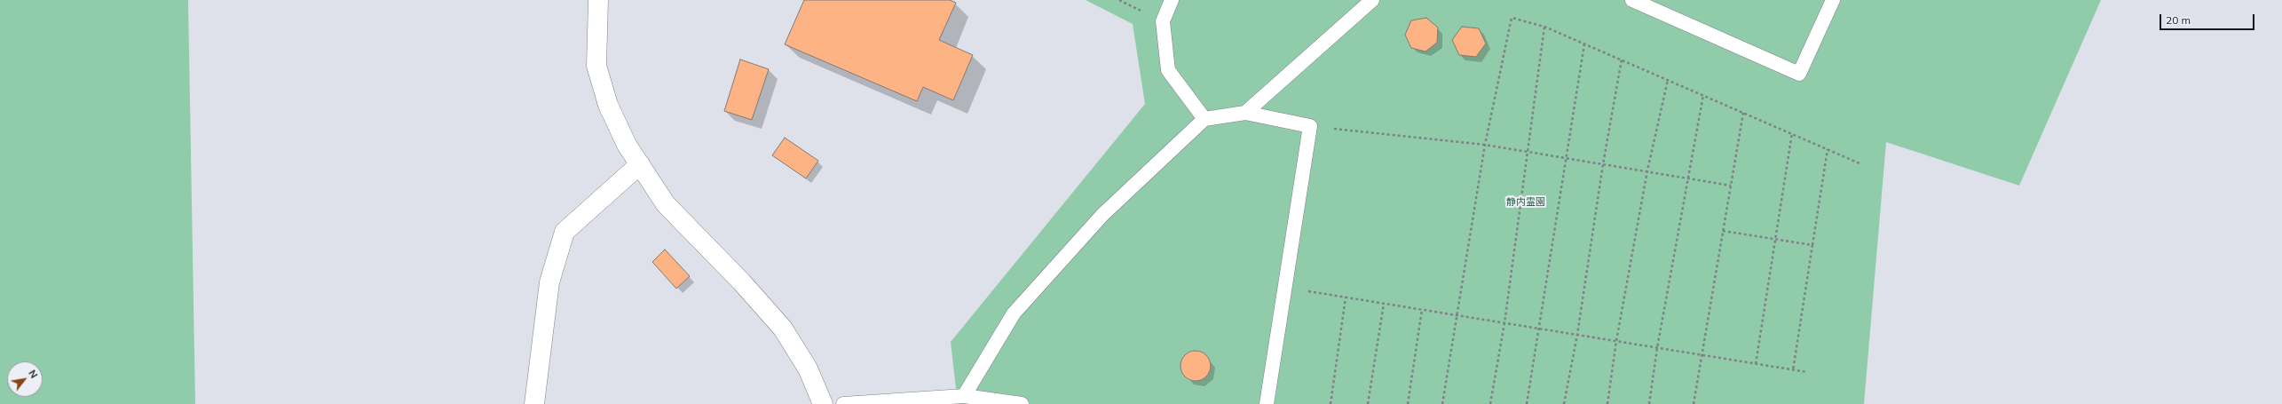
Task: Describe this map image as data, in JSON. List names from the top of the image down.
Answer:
{
  "parks": ["静内霊園"],
  "scale_bar": "20 m",
  "north": "top right"
}
